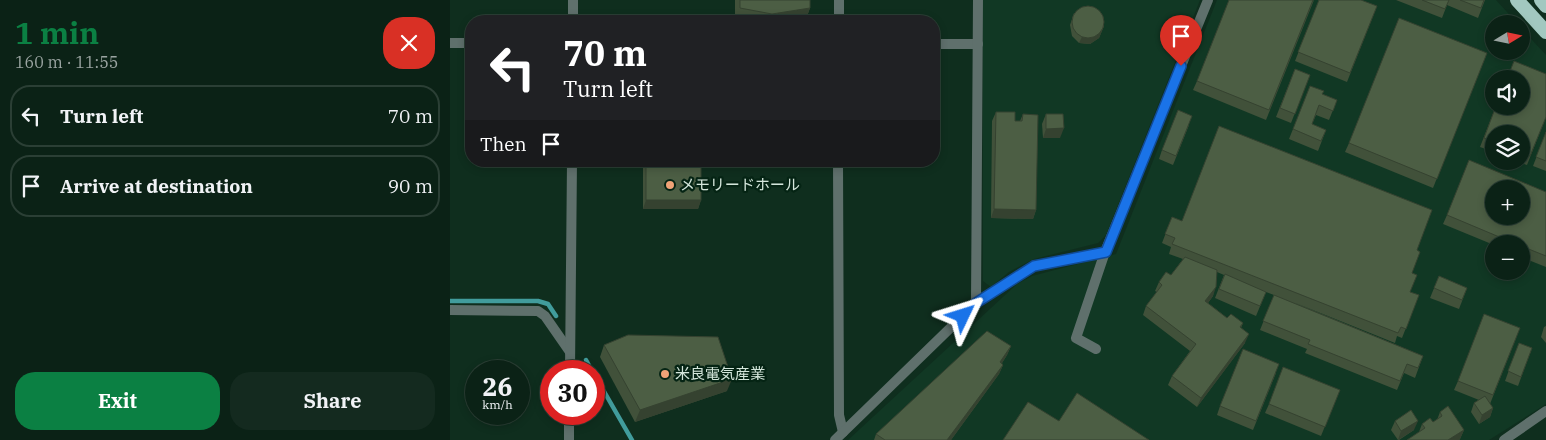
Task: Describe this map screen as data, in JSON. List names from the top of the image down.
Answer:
{
  "places": ["メモリードホール", "米良電気産業"],
  "north": "right",
  "page": {
    "heading": ["1 min", "160 m · 11:55"],
    "map_buttons": ["+", "−"],
    "turn": ["70 m", "Turn left"],
    "list": [
      {
        "name": "Turn left",
        "value": "70 m"
      },
      {
        "name": "Arrive at destination",
        "value": "90 m"
      }
    ],
    "then": "Then",
    "speed": "26 km/h",
    "limit": "30",
    "buttons": ["Exit", "Share"]
  }
}
